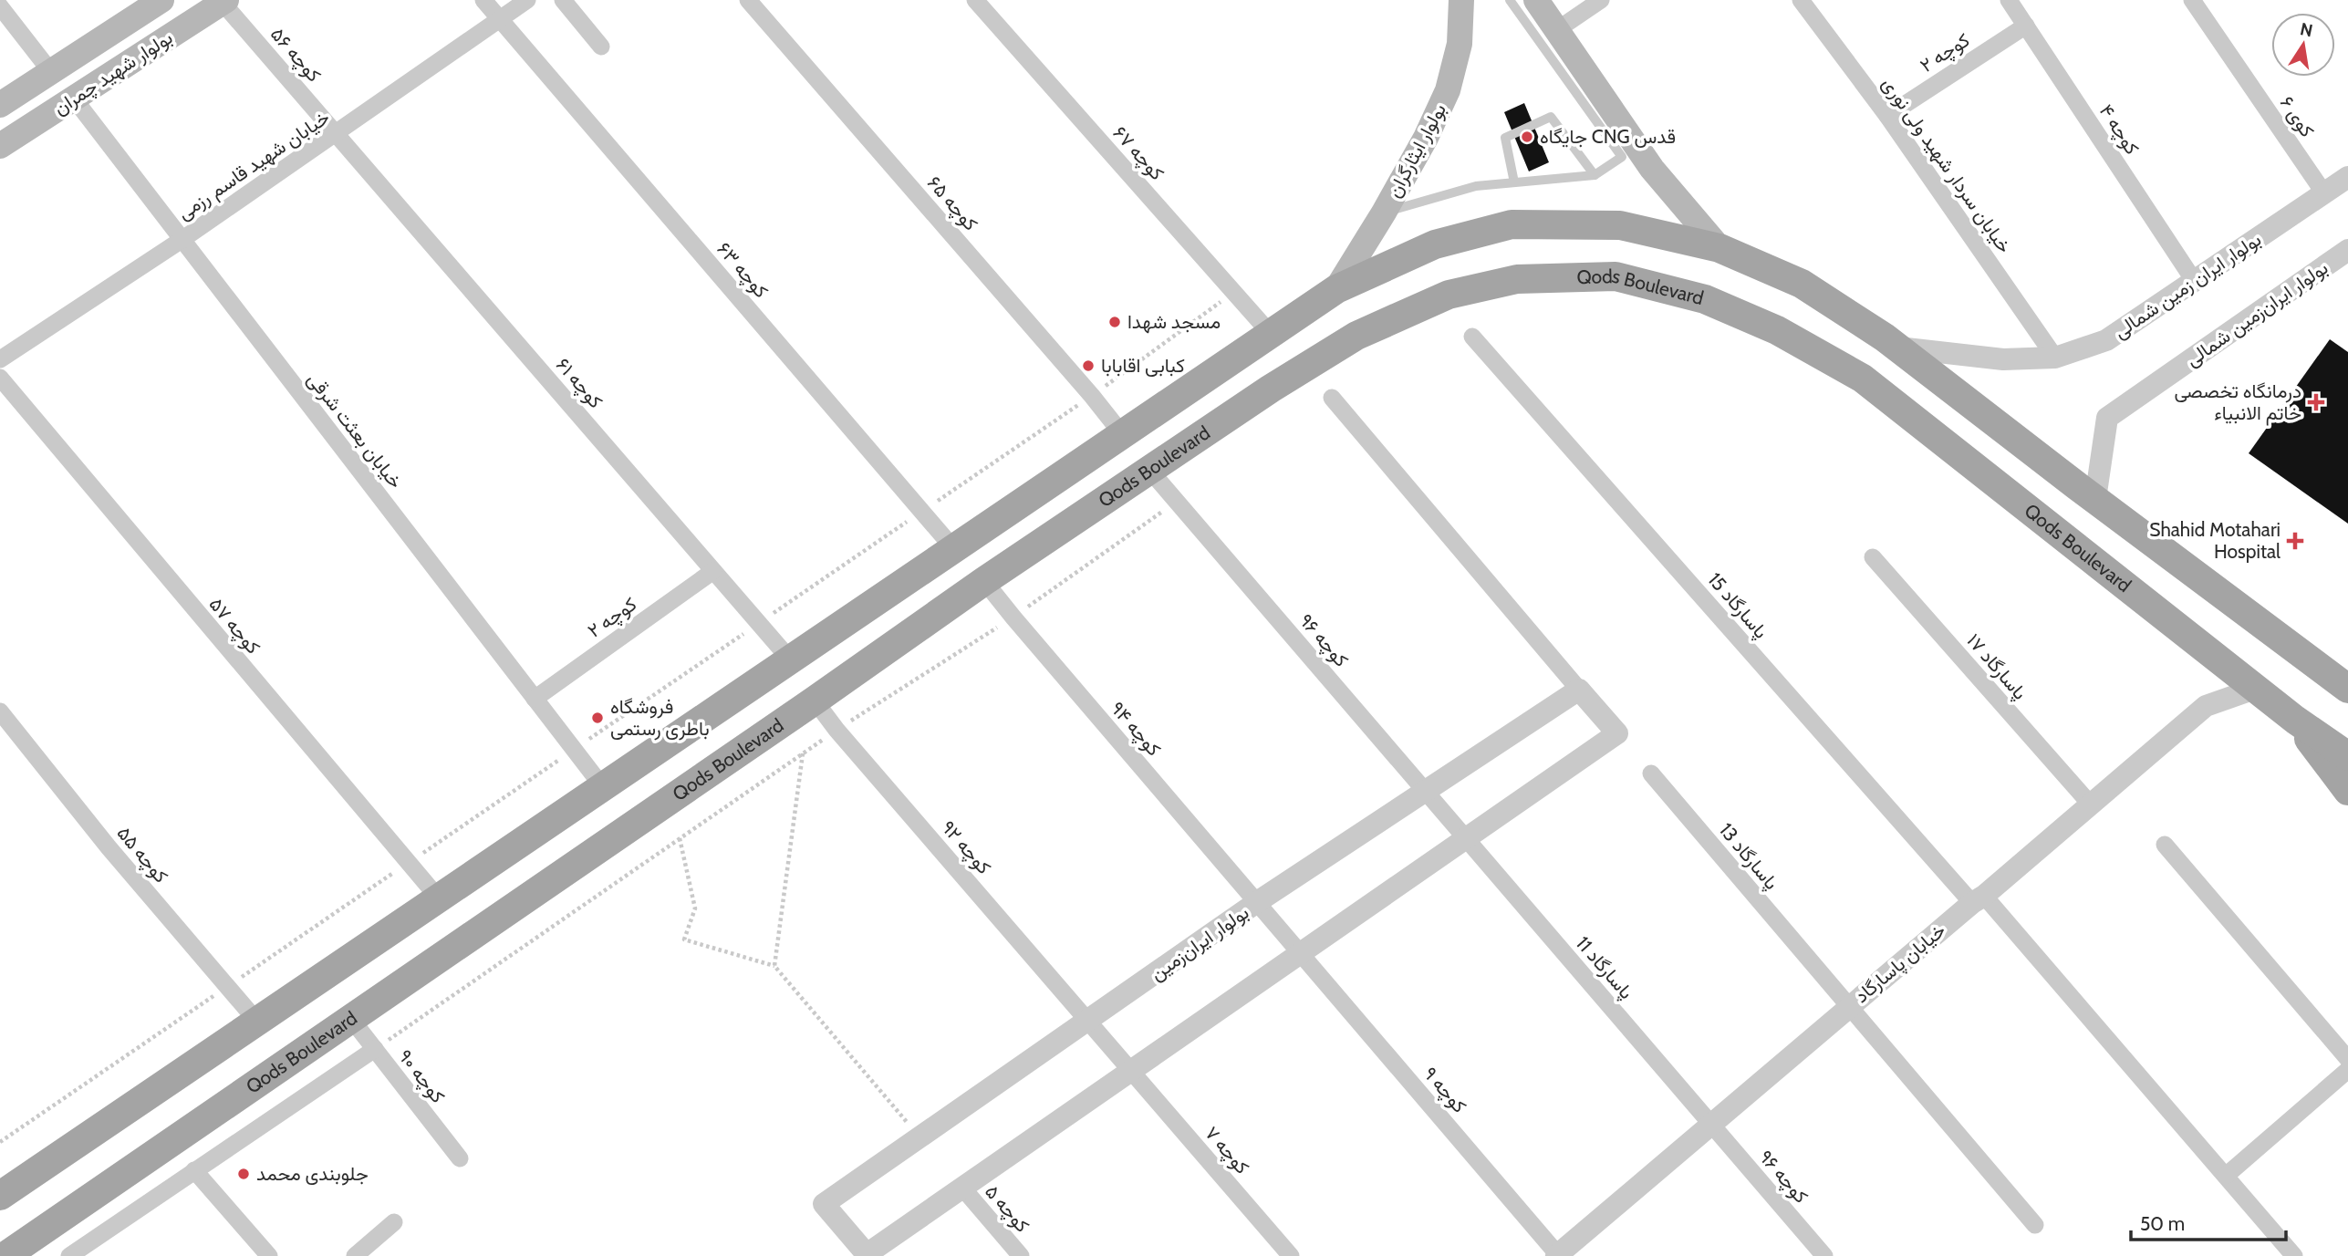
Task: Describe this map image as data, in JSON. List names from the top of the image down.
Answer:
{
  "streets": {
    "main road": ["بولوار شهید چمران", "بولوار ایثارگران", "Qods Boulevard"],
    "street": [
      "کوچه ۲",
      "کوچه ۵۶",
      "کوی ۶",
      "کوچه ۴",
      "کوچه ۶۷",
      "خیابان شهید قاسم رزمی",
      "خیابان سردار شهید ولی نوری",
      "کوچه ۶۵",
      "کوچه ۶۳",
      "بولوار ایران زمین شمالی",
      "بولوار ایران‌زمین شمالی",
      "کوچه ۶۱",
      "خیابان بعثت شرقی",
      "پاسارگاد 15",
      "کوچه ۵۷",
      "کوچه ۹۶",
      "پاسارگاد ۱۷",
      "کوچه ۹۴",
      "کوچه ۹۲",
      "کوچه ۵۵",
      "پاسارگاد 13",
      "بولوار ایران‌زمین",
      "خیابان پاسارگاد",
      "پاسارگاد 11",
      "کوچه ۹۰",
      "کوچه ۹",
      "کوچه ۷",
      "کوچه ۵"
    ]
  },
  "crossings": [
    ["کوچه ۲", "کوچه ۴"],
    ["کوچه ۲", "خیابان سردار شهید ولی نوری"],
    ["کوچه ۲", "کوچه ۶۱"],
    ["کوچه ۲", "خیابان بعثت شرقی"],
    ["کوچه ۵۶", "بولوار شهید چمران"],
    ["کوچه ۵۶", "خیابان شهید قاسم رزمی"],
    ["کوچه ۵۶", "کوچه ۶۱"],
    ["بولوار شهید چمران", "خیابان بعثت شرقی"],
    ["کوی ۶", "بولوار ایران زمین شمالی"],
    ["کوچه ۴", "بولوار ایران زمین شمالی"],
    ["خیابان شهید قاسم رزمی", "کوچه ۶۳"],
    ["خیابان شهید قاسم رزمی", "کوچه ۶۱"],
    ["خیابان شهید قاسم رزمی", "خیابان بعثت شرقی"],
    ["خیابان سردار شهید ولی نوری", "بولوار ایران زمین شمالی"],
    ["Qods Boulevard", "کوچه ۹۶"],
    ["Qods Boulevard", "کوچه ۹۴"],
    ["Qods Boulevard", "کوچه ۹۲"],
    ["Qods Boulevard", "خیابان پاسارگاد"],
    ["Qods Boulevard", "کوچه ۹۰"],
    ["پاسارگاد 15", "خیابان پاسارگاد"],
    ["کوچه ۹۶", "بولوار ایران‌زمین"],
    ["کوچه ۹۶", "خیابان پاسارگاد"],
    ["کوچه ۹۶", "پاسارگاد 11"],
    ["پاسارگاد ۱۷", "خیابان پاسارگاد"],
    ["کوچه ۹۴", "بولوار ایران‌زمین"],
    ["کوچه ۹۴", "کوچه ۹"],
    ["کوچه ۹۲", "بولوار ایران‌زمین"],
    ["کوچه ۹۲", "کوچه ۷"],
    ["پاسارگاد 13", "خیابان پاسارگاد"],
    ["خیابان پاسارگاد", "پاسارگاد 11"],
    ["خیابان پاسارگاد", "کوچه ۹"]
  ],
  "places": {
    "other": [
      "جایگاه CNG قدس",
      "مسجد شهدا",
      "کبابی اقابابا",
      "فروشگاه باطری رستمی",
      "جلوبندی محمد"
    ],
    "health": ["درمانگاه تخصصی خاتم الانبیاء", "Shahid Motahari Hospital"]
  },
  "scale_bar": "50 m",
  "north": "top"
}
